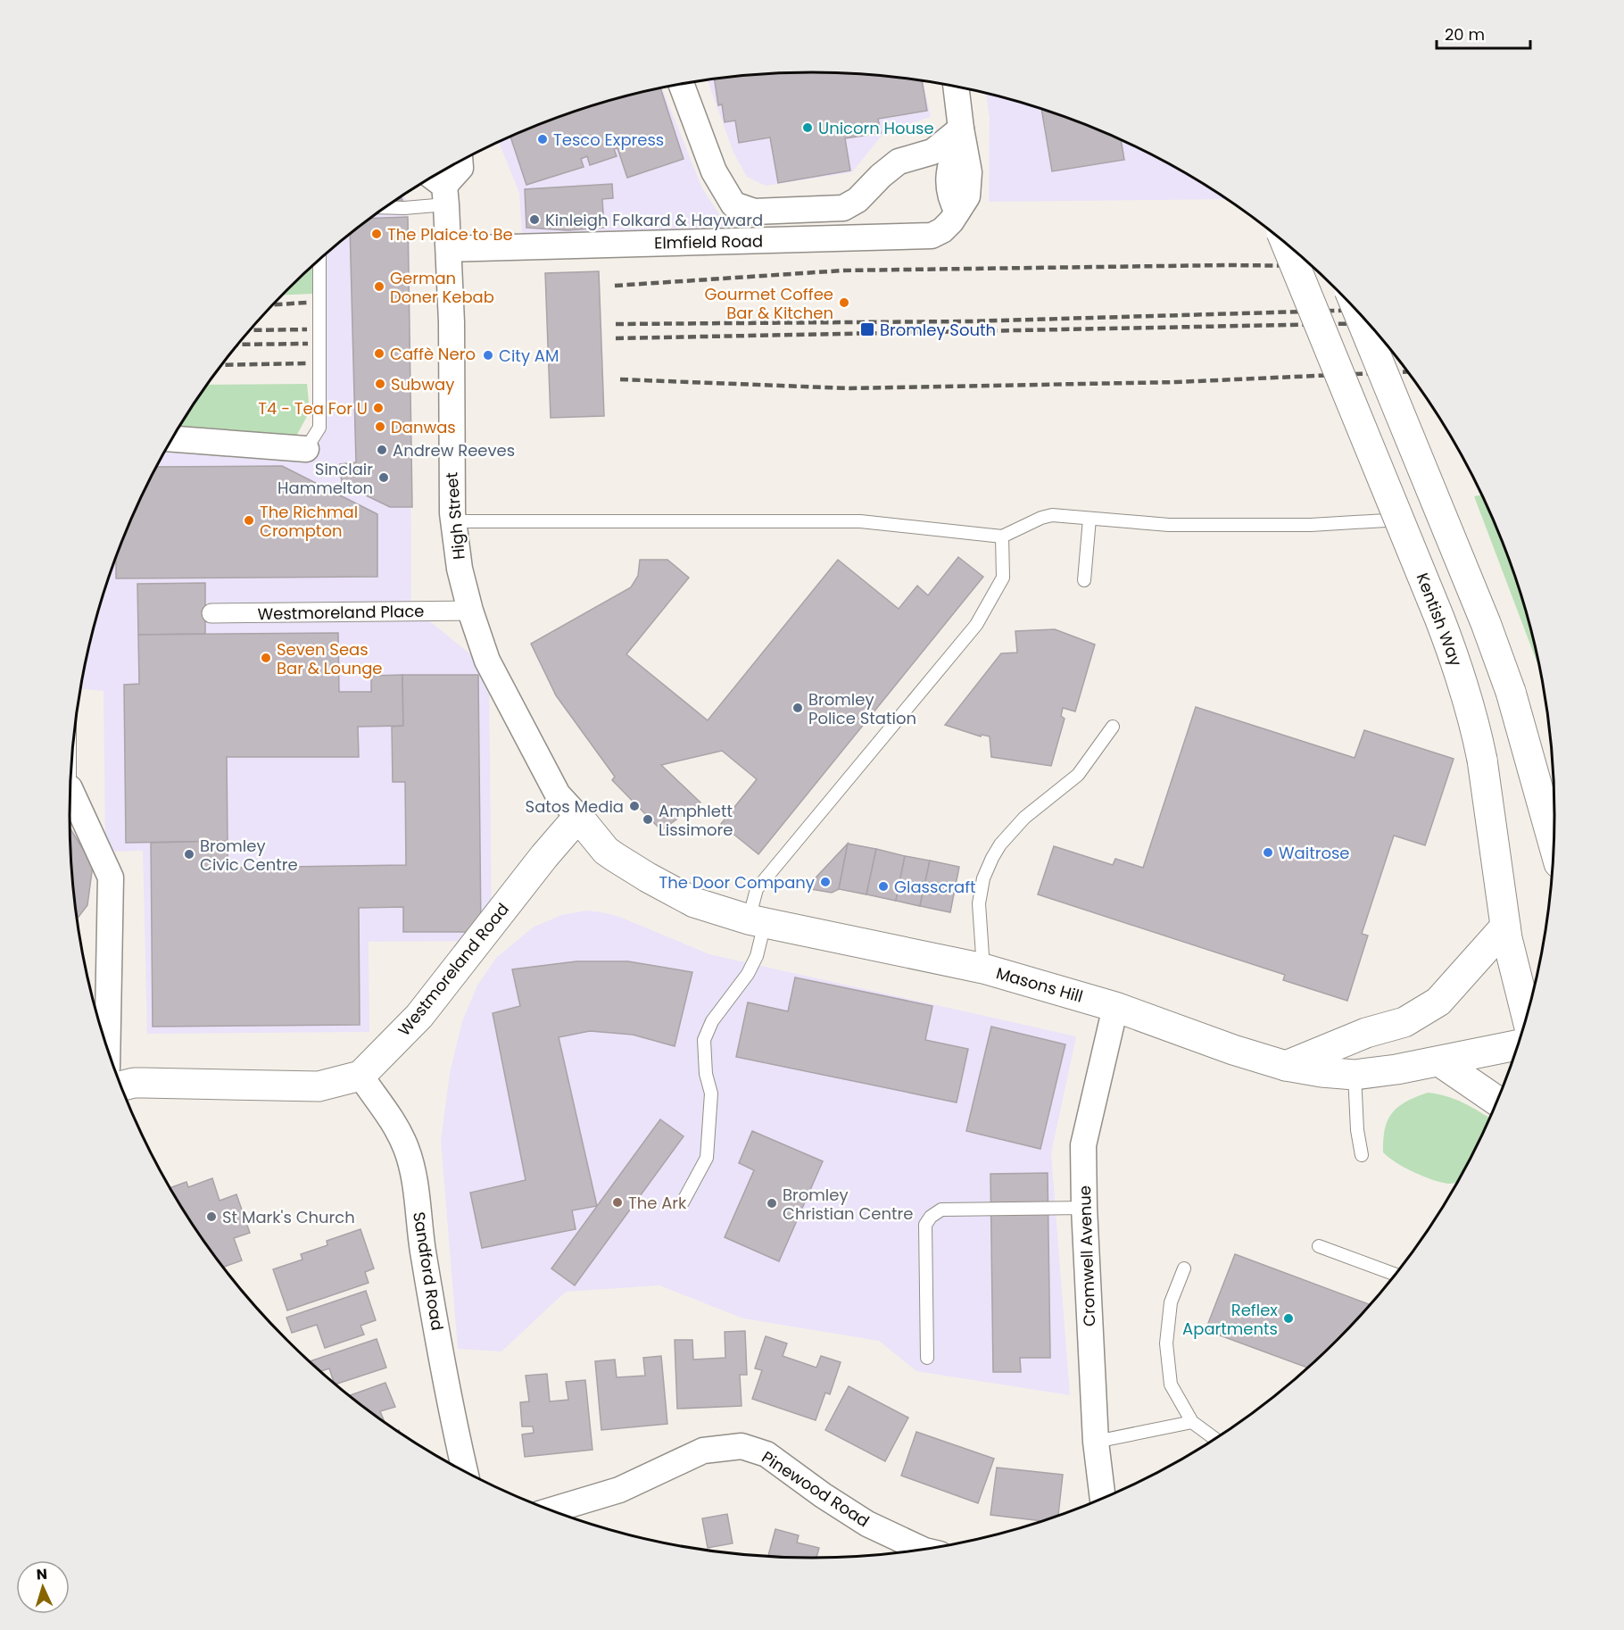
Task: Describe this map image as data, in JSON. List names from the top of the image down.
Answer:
{
  "streets": {
    "main road": ["Kentish Way", "Westmoreland Road", "Masons Hill"],
    "street": [
      "Elmfield Road",
      "High Street",
      "Westmoreland Place",
      "Cromwell Avenue",
      "Sandford Road",
      "Pinewood Road"
    ]
  },
  "crossings": [
    ["Elmfield Road", "High Street"],
    ["High Street", "Westmoreland Place"],
    ["High Street", "Westmoreland Road"],
    ["High Street", "Masons Hill"],
    ["Westmoreland Road", "Masons Hill"],
    ["Westmoreland Road", "Sandford Road"],
    ["Masons Hill", "Cromwell Avenue"]
  ],
  "places": {
    "other": [
      "Unicorn House",
      "Tesco Express",
      "Kinleigh Folkard & Hayward",
      "The Plaice to Be",
      "German Doner Kebab",
      "Gourmet Coffee Bar & Kitchen",
      "Caffè Nero",
      "City AM",
      "Subway",
      "T4 - Tea For U",
      "Danwas",
      "Andrew Reeves",
      "Sinclair Hammelton",
      "The Richmal Crompton",
      "Seven Seas Bar & Lounge",
      "Bromley Police Station",
      "Satos Media",
      "Amphlett Lissimore",
      "Waitrose",
      "Bromley Civic Centre",
      "The Door Company",
      "Glasscraft",
      "The Ark",
      "Bromley Christian Centre",
      "St Mark's Church",
      "Reflex Apartments"
    ],
    "transit": ["Bromley South"]
  },
  "scale_bar": "20 m",
  "north": "top"
}
